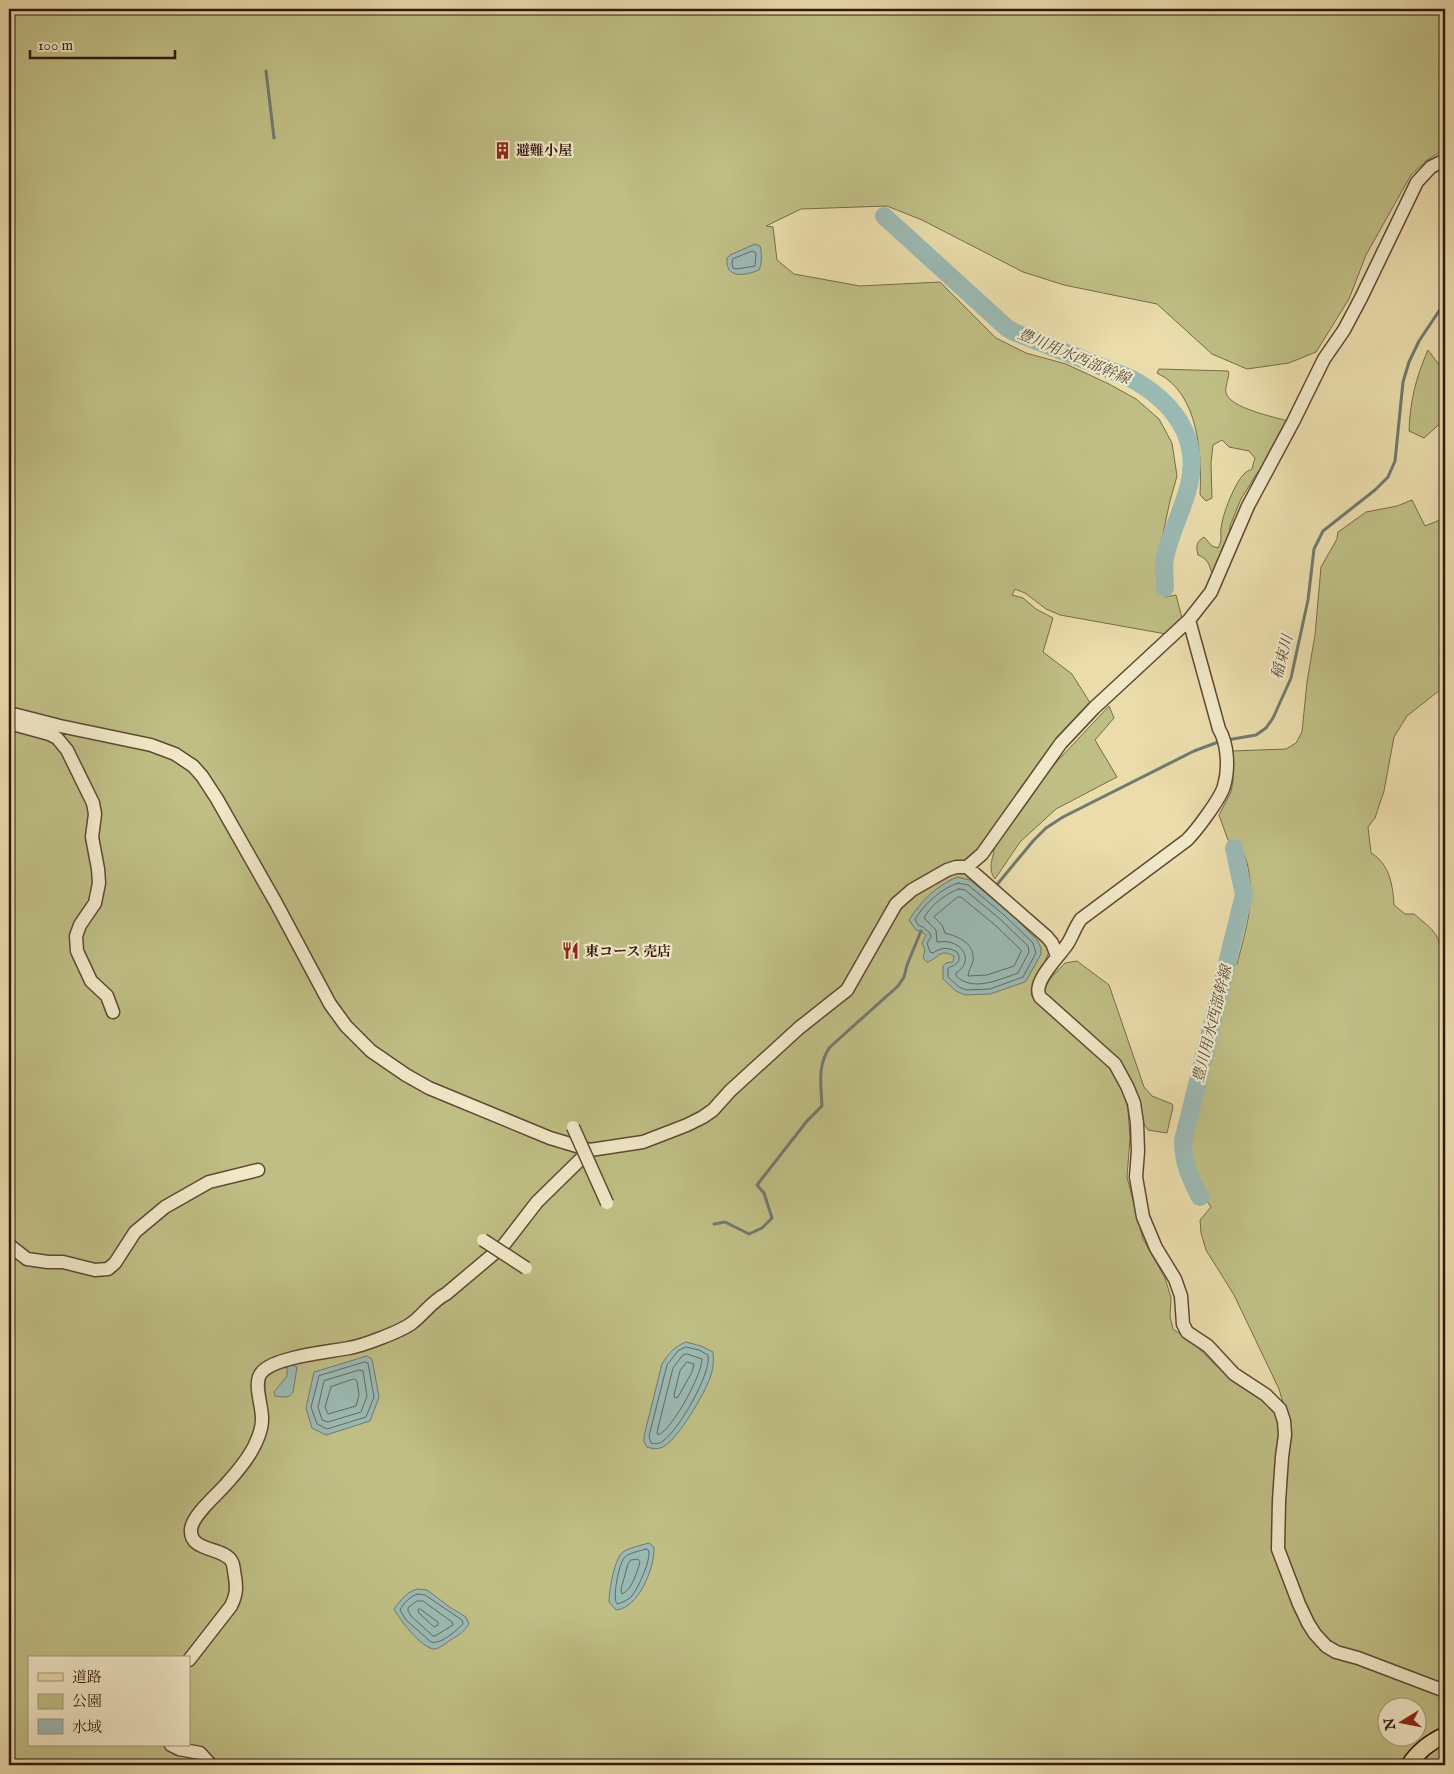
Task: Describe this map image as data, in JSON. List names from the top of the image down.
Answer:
{
  "water": ["豊川用水西部幹線", "稲束川"],
  "places": {
    "building": ["避難小屋"],
    "restaurant": ["東コース 売店"]
  },
  "legend": ["道路", "公園", "水域"],
  "scale_bar": "100 m",
  "north": "left"
}
